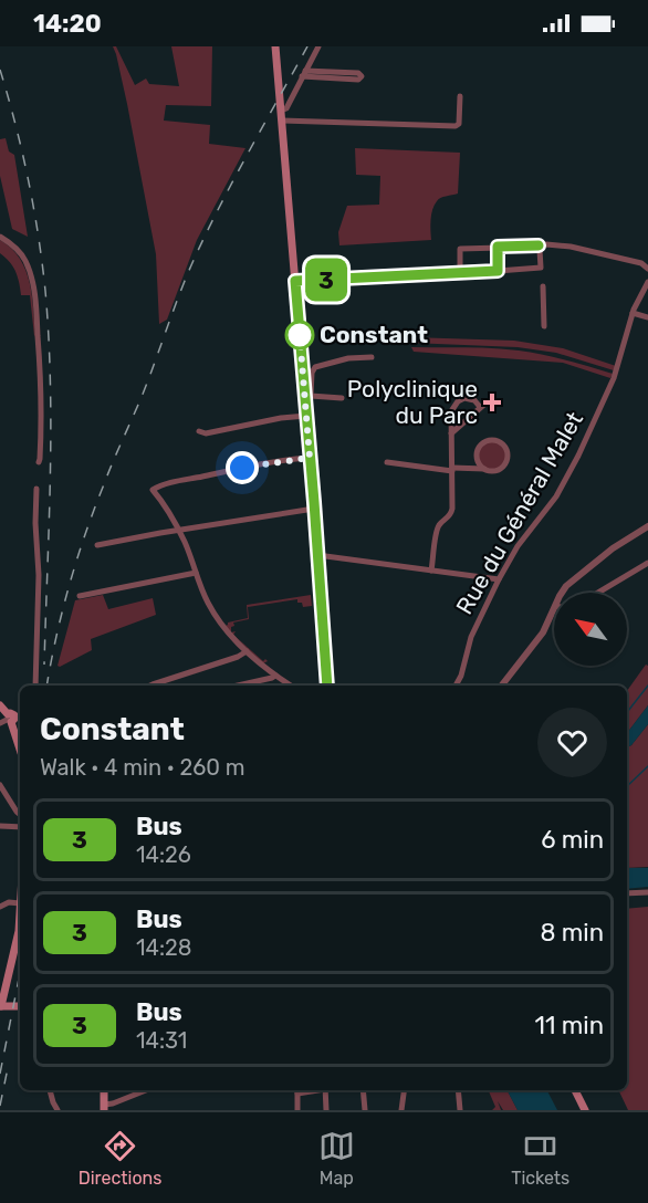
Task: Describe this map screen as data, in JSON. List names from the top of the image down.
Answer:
{
  "streets": {
    "street": ["Rue du Général Malet"]
  },
  "places": {
    "other": ["Constant"],
    "health": ["Polyclinique du Parc"]
  },
  "lines": ["bus line 3"],
  "north": "top left",
  "page": {
    "status": "14:20",
    "on_map": "3",
    "heading": ["Constant", "Walk · 4 min · 260 m"],
    "list": [
      {
        "mark": "3",
        "name": "Bus",
        "note": "14:26",
        "value": "6 min"
      },
      {
        "mark": "3",
        "name": "Bus",
        "note": "14:28",
        "value": "8 min"
      },
      {
        "mark": "3",
        "name": "Bus",
        "note": "14:31",
        "value": "11 min"
      }
    ],
    "tabs": ["Directions", "Map", "Tickets"]
  }
}
